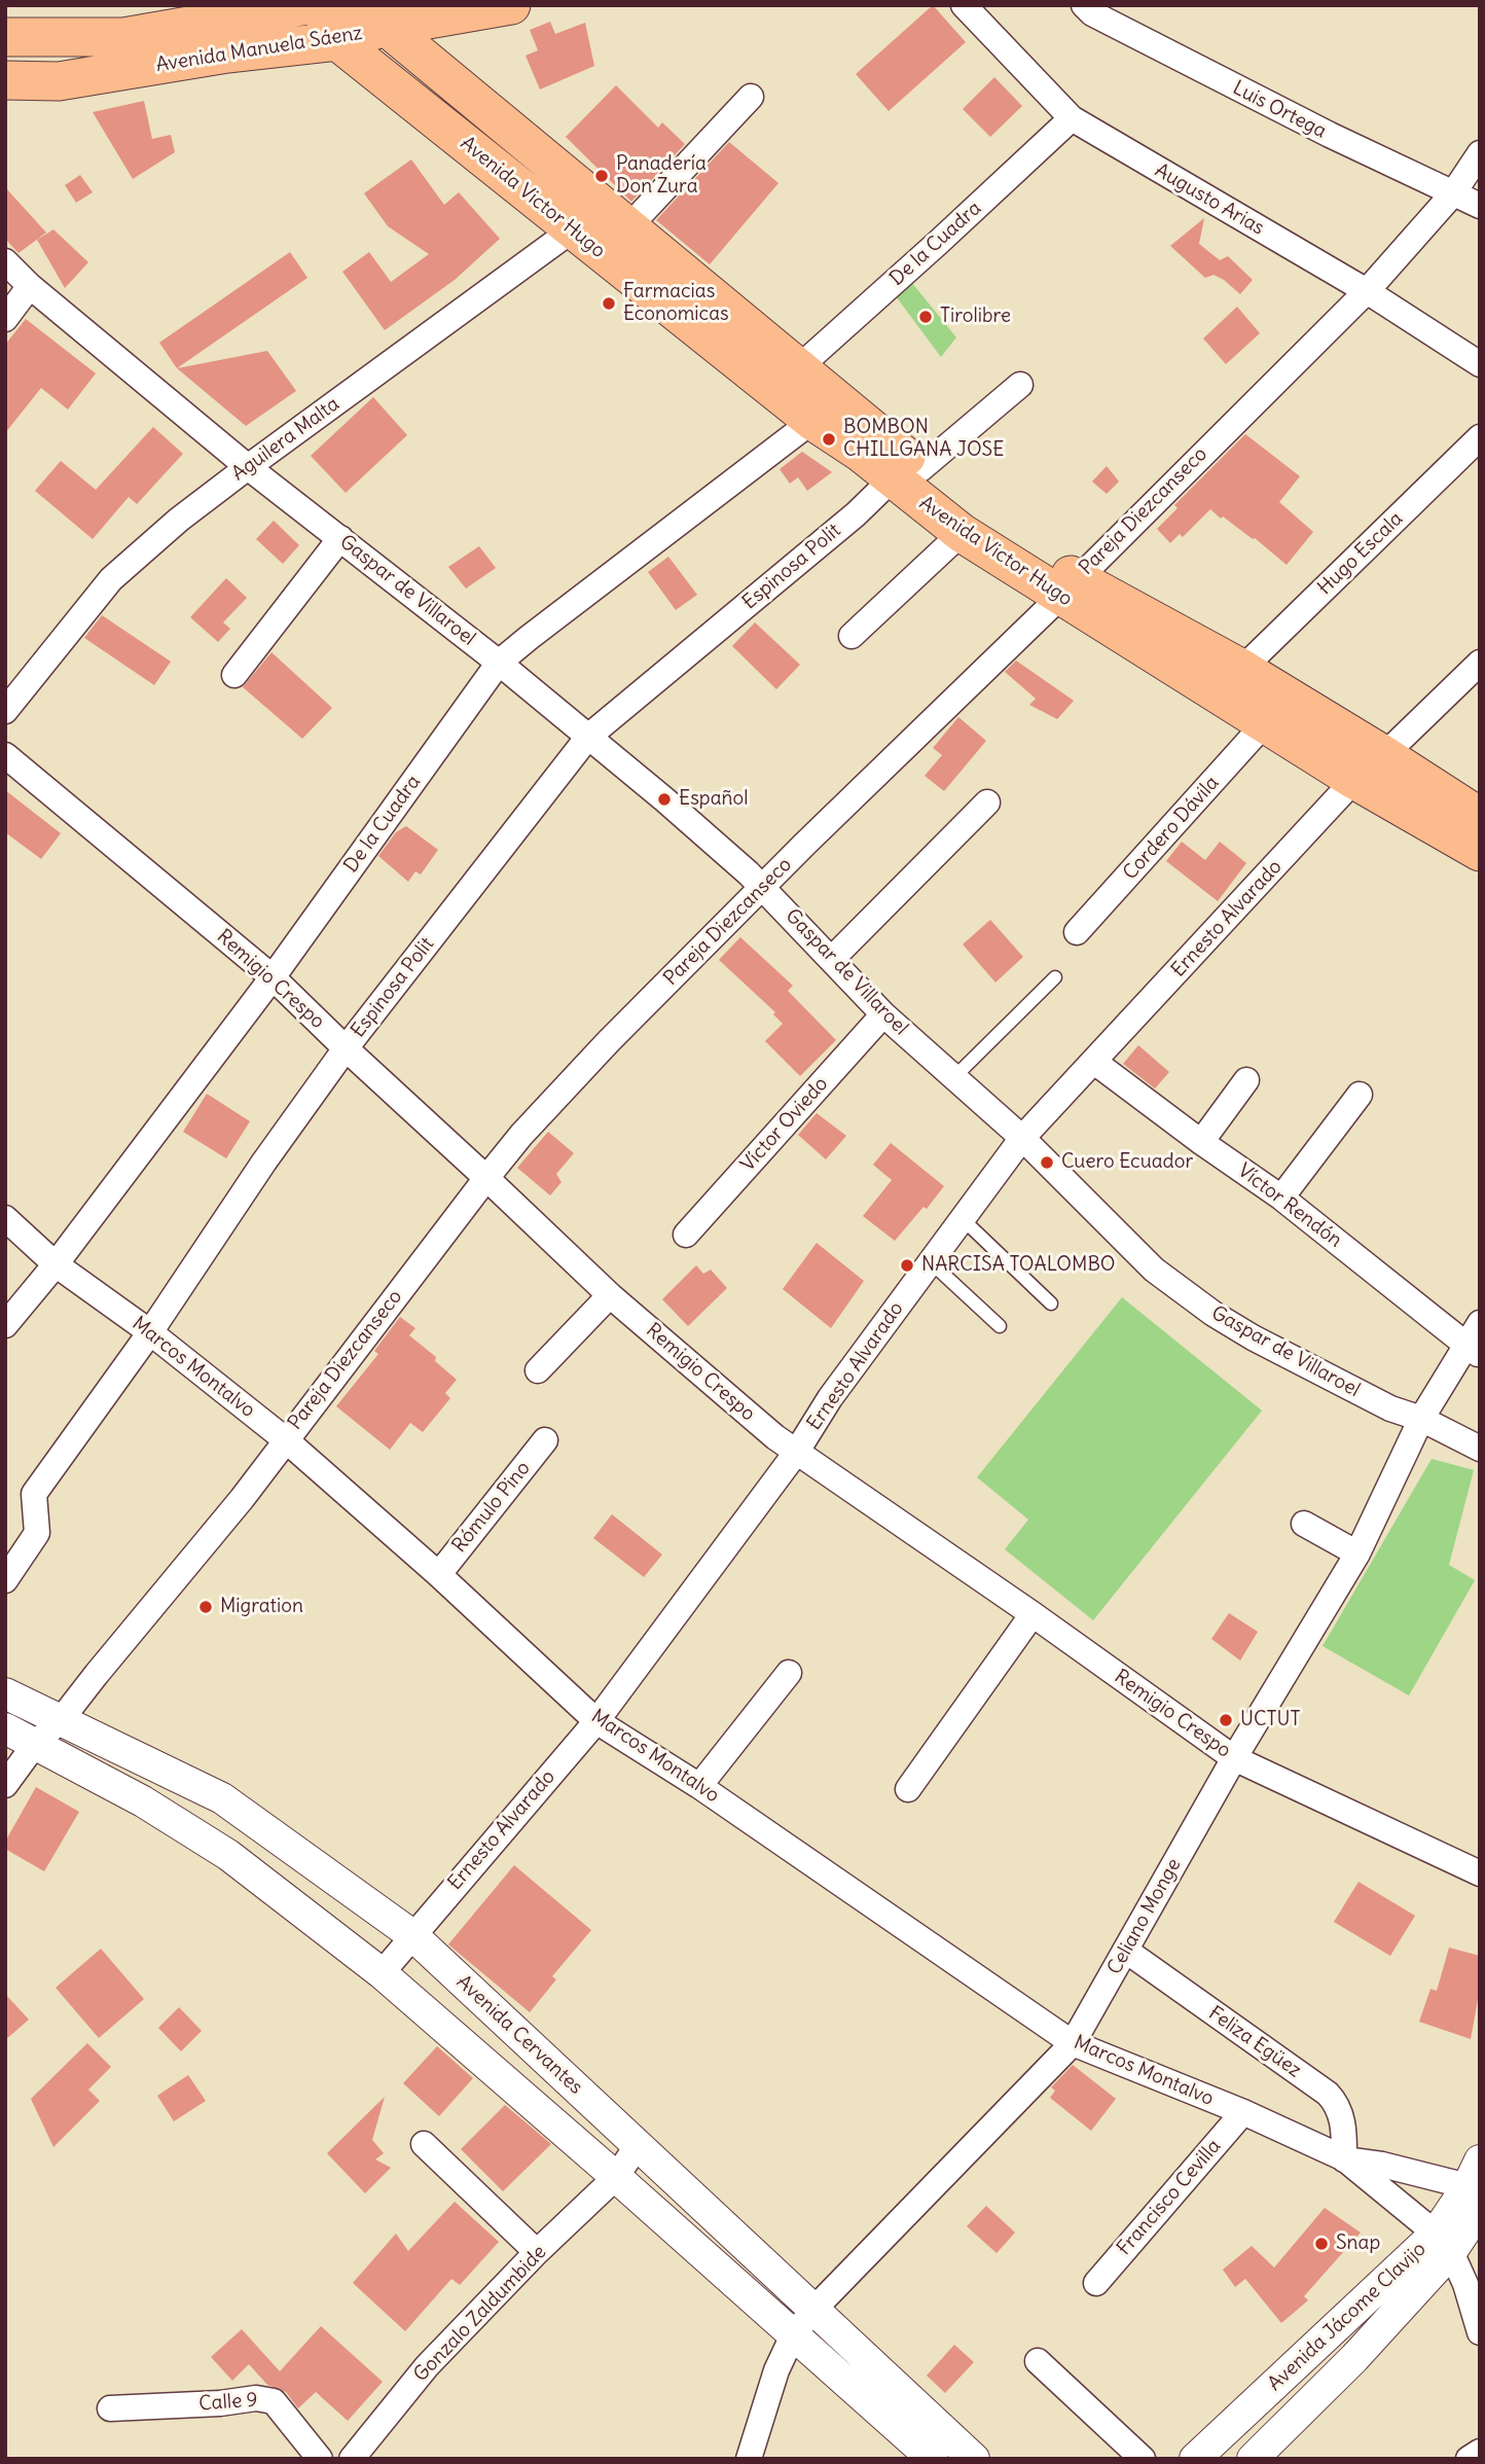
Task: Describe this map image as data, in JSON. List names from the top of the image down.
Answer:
{
  "streets": {
    "main road": ["Avenida Manuela Sáenz", "Avenida Victor Hugo"],
    "street": [
      "Luis Ortega",
      "Augusto Arias",
      "De la Cuadra",
      "Aguilera Malta",
      "Pareja Diezcanseco",
      "Hugo Escala",
      "Espinosa Polit",
      "Gaspar de Villaroel",
      "Cordero Dávila",
      "Ernesto Alvarado",
      "Remigio Crespo",
      "Víctor Oviedo",
      "Víctor Rendón",
      "Marcos Montalvo",
      "Rómulo Pino",
      "Celiano Monge",
      "Avenida Cervantes",
      "Feliza Egüez",
      "Francisco Cevilla",
      "Gonzalo Zaldumbide",
      "Avenida Jácome Clavijo",
      "Calle 9"
    ]
  },
  "crossings": [
    ["Avenida Manuela Sáenz", "Avenida Victor Hugo"],
    ["Luis Ortega", "Pareja Diezcanseco"],
    ["Avenida Victor Hugo", "De la Cuadra"],
    ["Avenida Victor Hugo", "Aguilera Malta"],
    ["Avenida Victor Hugo", "Pareja Diezcanseco"],
    ["Avenida Victor Hugo", "Hugo Escala"],
    ["Avenida Victor Hugo", "Espinosa Polit"],
    ["Avenida Victor Hugo", "Cordero Dávila"],
    ["Avenida Victor Hugo", "Ernesto Alvarado"],
    ["Augusto Arias", "De la Cuadra"],
    ["Augusto Arias", "Pareja Diezcanseco"],
    ["De la Cuadra", "Gaspar de Villaroel"],
    ["De la Cuadra", "Remigio Crespo"],
    ["De la Cuadra", "Marcos Montalvo"],
    ["Aguilera Malta", "Gaspar de Villaroel"],
    ["Pareja Diezcanseco", "Gaspar de Villaroel"],
    ["Pareja Diezcanseco", "Remigio Crespo"],
    ["Pareja Diezcanseco", "Marcos Montalvo"],
    ["Pareja Diezcanseco", "Avenida Cervantes"],
    ["Espinosa Polit", "Gaspar de Villaroel"],
    ["Espinosa Polit", "Remigio Crespo"],
    ["Espinosa Polit", "Marcos Montalvo"],
    ["Gaspar de Villaroel", "Ernesto Alvarado"],
    ["Gaspar de Villaroel", "Víctor Oviedo"],
    ["Gaspar de Villaroel", "Celiano Monge"],
    ["Ernesto Alvarado", "Remigio Crespo"],
    ["Ernesto Alvarado", "Víctor Rendón"],
    ["Ernesto Alvarado", "Marcos Montalvo"],
    ["Ernesto Alvarado", "Avenida Cervantes"],
    ["Remigio Crespo", "Celiano Monge"],
    ["Víctor Rendón", "Celiano Monge"],
    ["Marcos Montalvo", "Rómulo Pino"],
    ["Marcos Montalvo", "Celiano Monge"],
    ["Marcos Montalvo", "Feliza Egüez"],
    ["Marcos Montalvo", "Francisco Cevilla"],
    ["Marcos Montalvo", "Avenida Jácome Clavijo"],
    ["Celiano Monge", "Avenida Cervantes"],
    ["Celiano Monge", "Feliza Egüez"],
    ["Avenida Cervantes", "Gonzalo Zaldumbide"]
  ],
  "places": [
    "Panadería Don Zura",
    "Farmacias Economicas",
    "Tirolibre",
    "BOMBON CHILLGANA JOSE",
    "Español",
    "Cuero Ecuador",
    "NARCISA TOALOMBO",
    "Migration",
    "UCTUT",
    "Snap"
  ]
}
